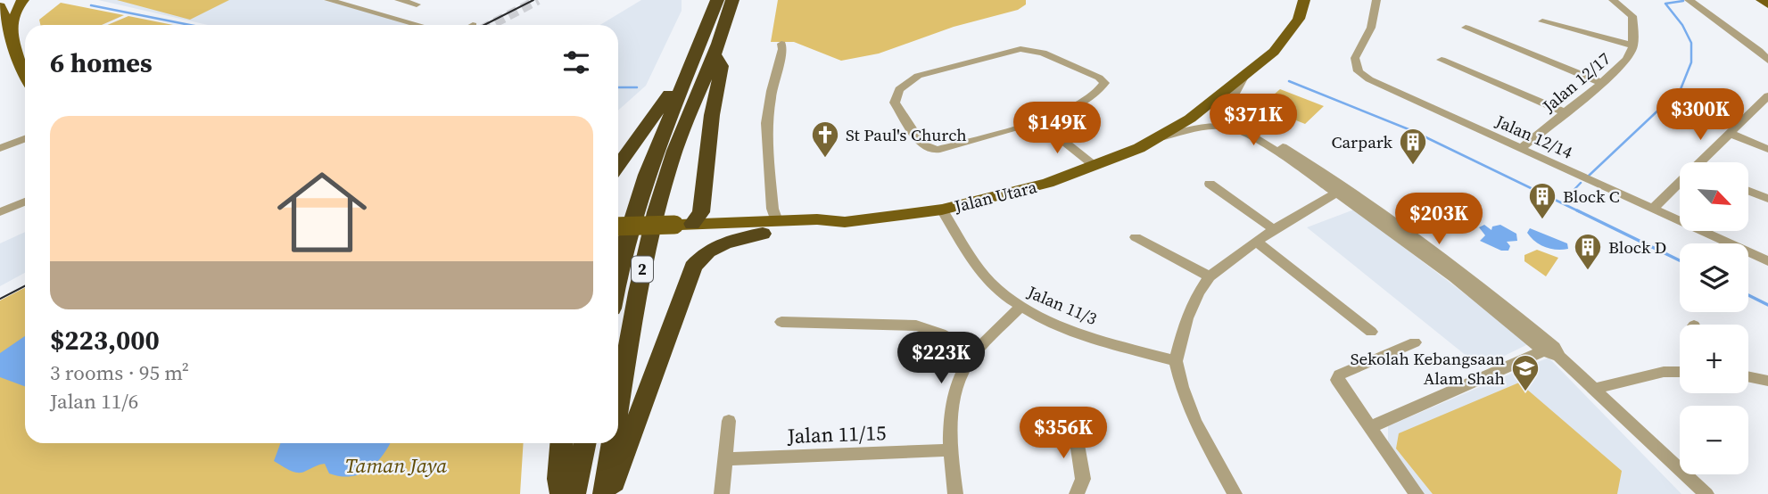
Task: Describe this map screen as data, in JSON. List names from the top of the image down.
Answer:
{
  "streets": {
    "highway": ["2"],
    "main road": ["Jalan Utara"],
    "street": [
      "Jalan 12/17",
      "Jalan 12/14",
      "Jalan 11/3",
      "Jalan 11/15"
    ]
  },
  "crossings": [
    ["Jalan 12/17", "Jalan 12/14"],
    ["Jalan Utara", "Jalan 11/3"]
  ],
  "parks": ["Taman Jaya"],
  "places": {
    "church": ["St Paul's Church"],
    "building": ["Carpark", "Block C", "Block D"],
    "school or university": ["Sekolah Kebangsaan Alam Shah"]
  },
  "north": "bottom right",
  "page": {
    "heading": "6 homes",
    "price": [
      "$300K",
      "$371K",
      "$149K",
      "$203K",
      "$223K",
      "$356K"
    ],
    "list": [
      {
        "name": "$223,000",
        "note": "3 rooms · 95 m² · Jalan 11/6"
      }
    ],
    "map_buttons": ["+", "−"]
  }
}
